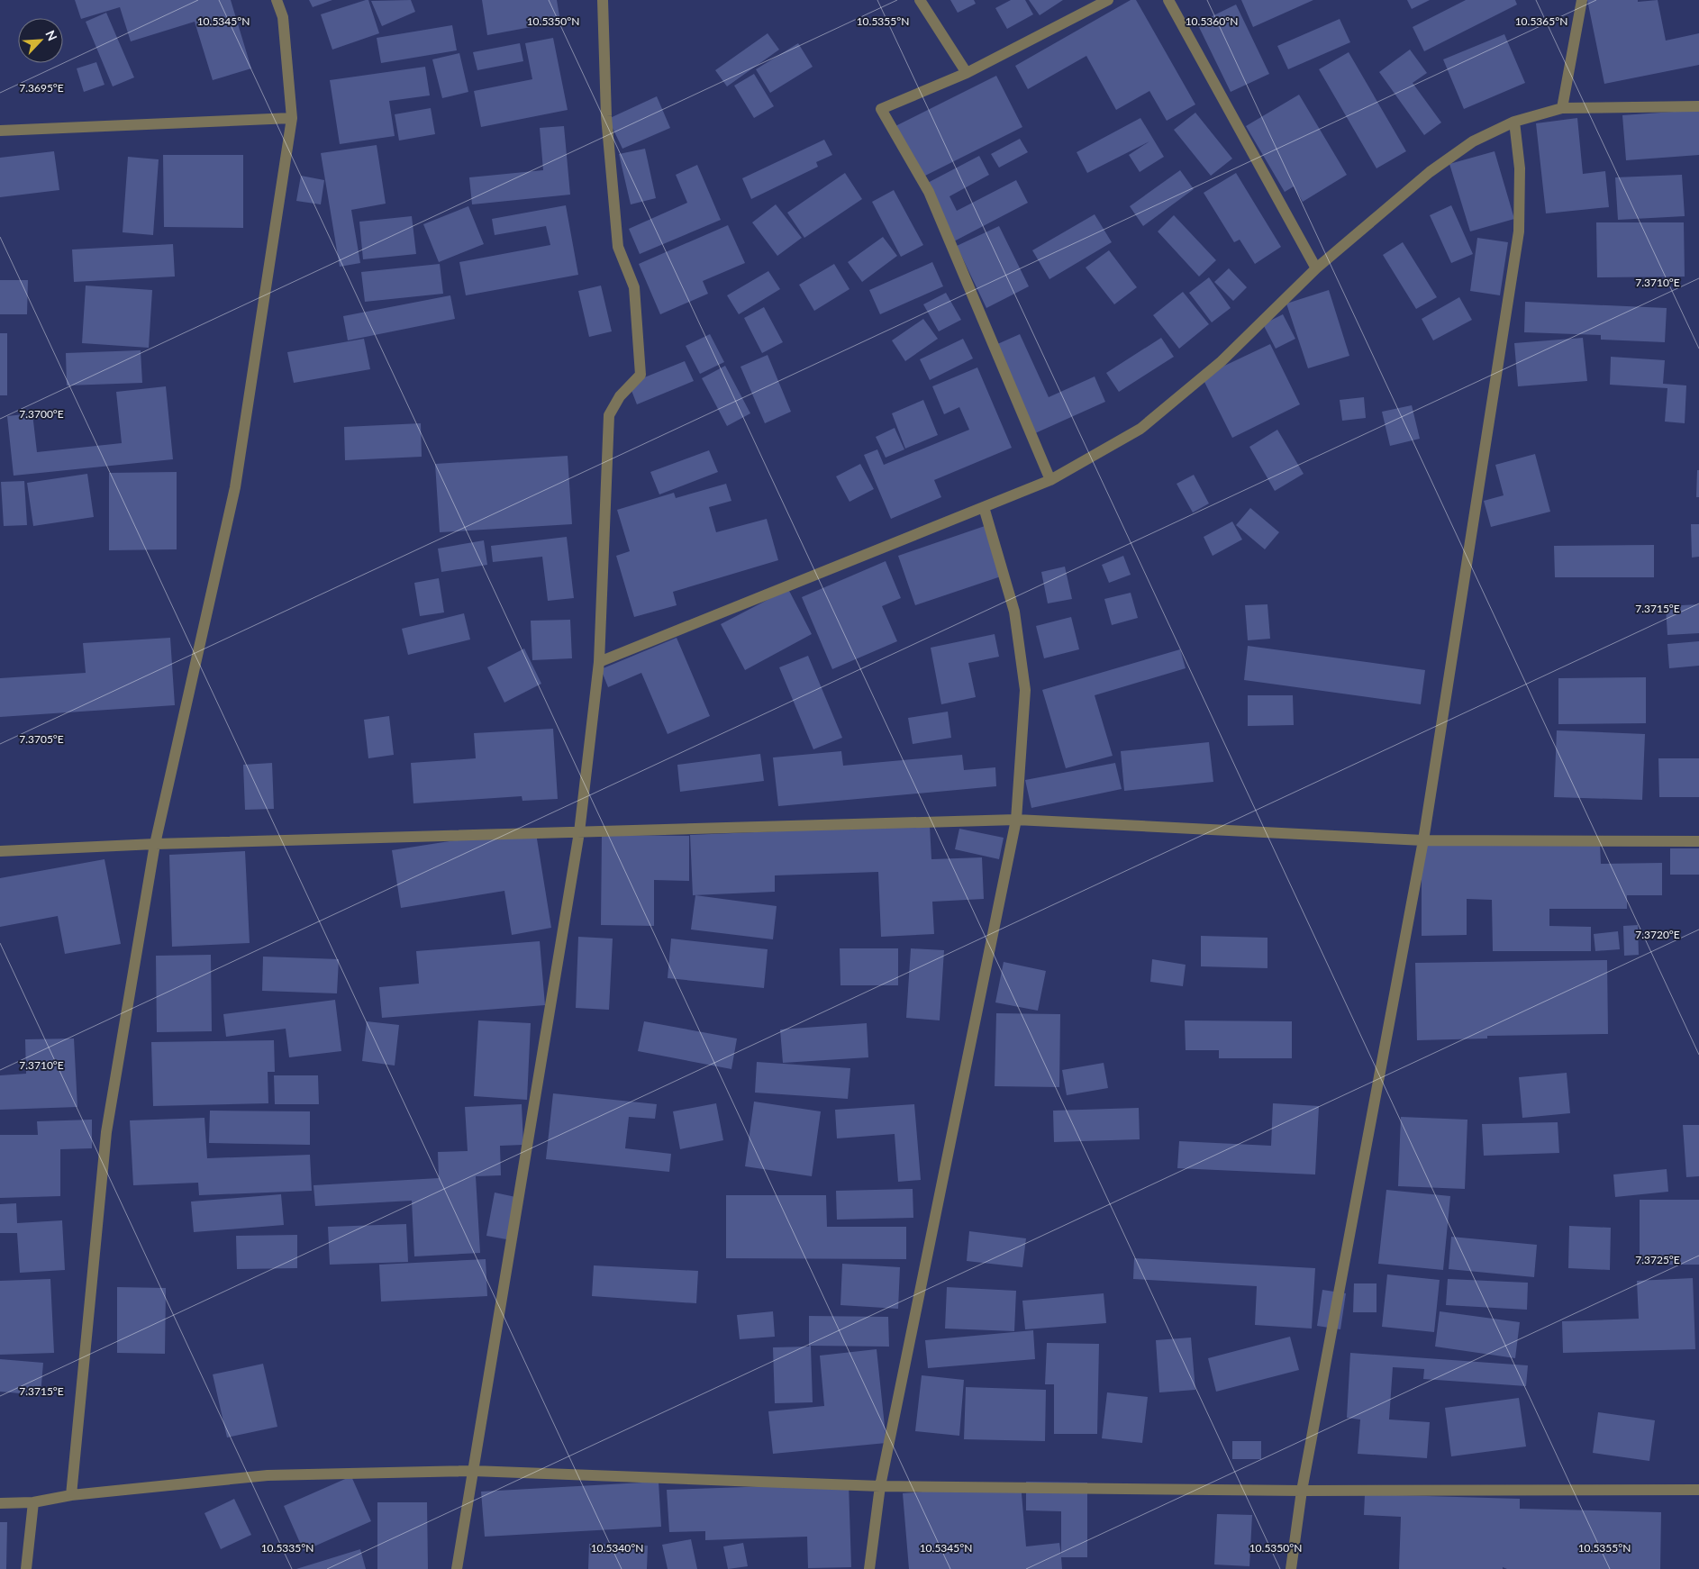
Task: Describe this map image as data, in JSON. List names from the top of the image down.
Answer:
{
  "north": "top right",
  "coordinates": [
    "10.5345°N",
    "10.5350°N",
    "10.5355°N",
    "10.5360°N",
    "10.5365°N",
    "7.3695°E",
    "7.3710°E",
    "7.3700°E",
    "7.3715°E",
    "7.3705°E",
    "7.3720°E",
    "7.3725°E",
    "10.5335°N",
    "10.5340°N"
  ]
}
